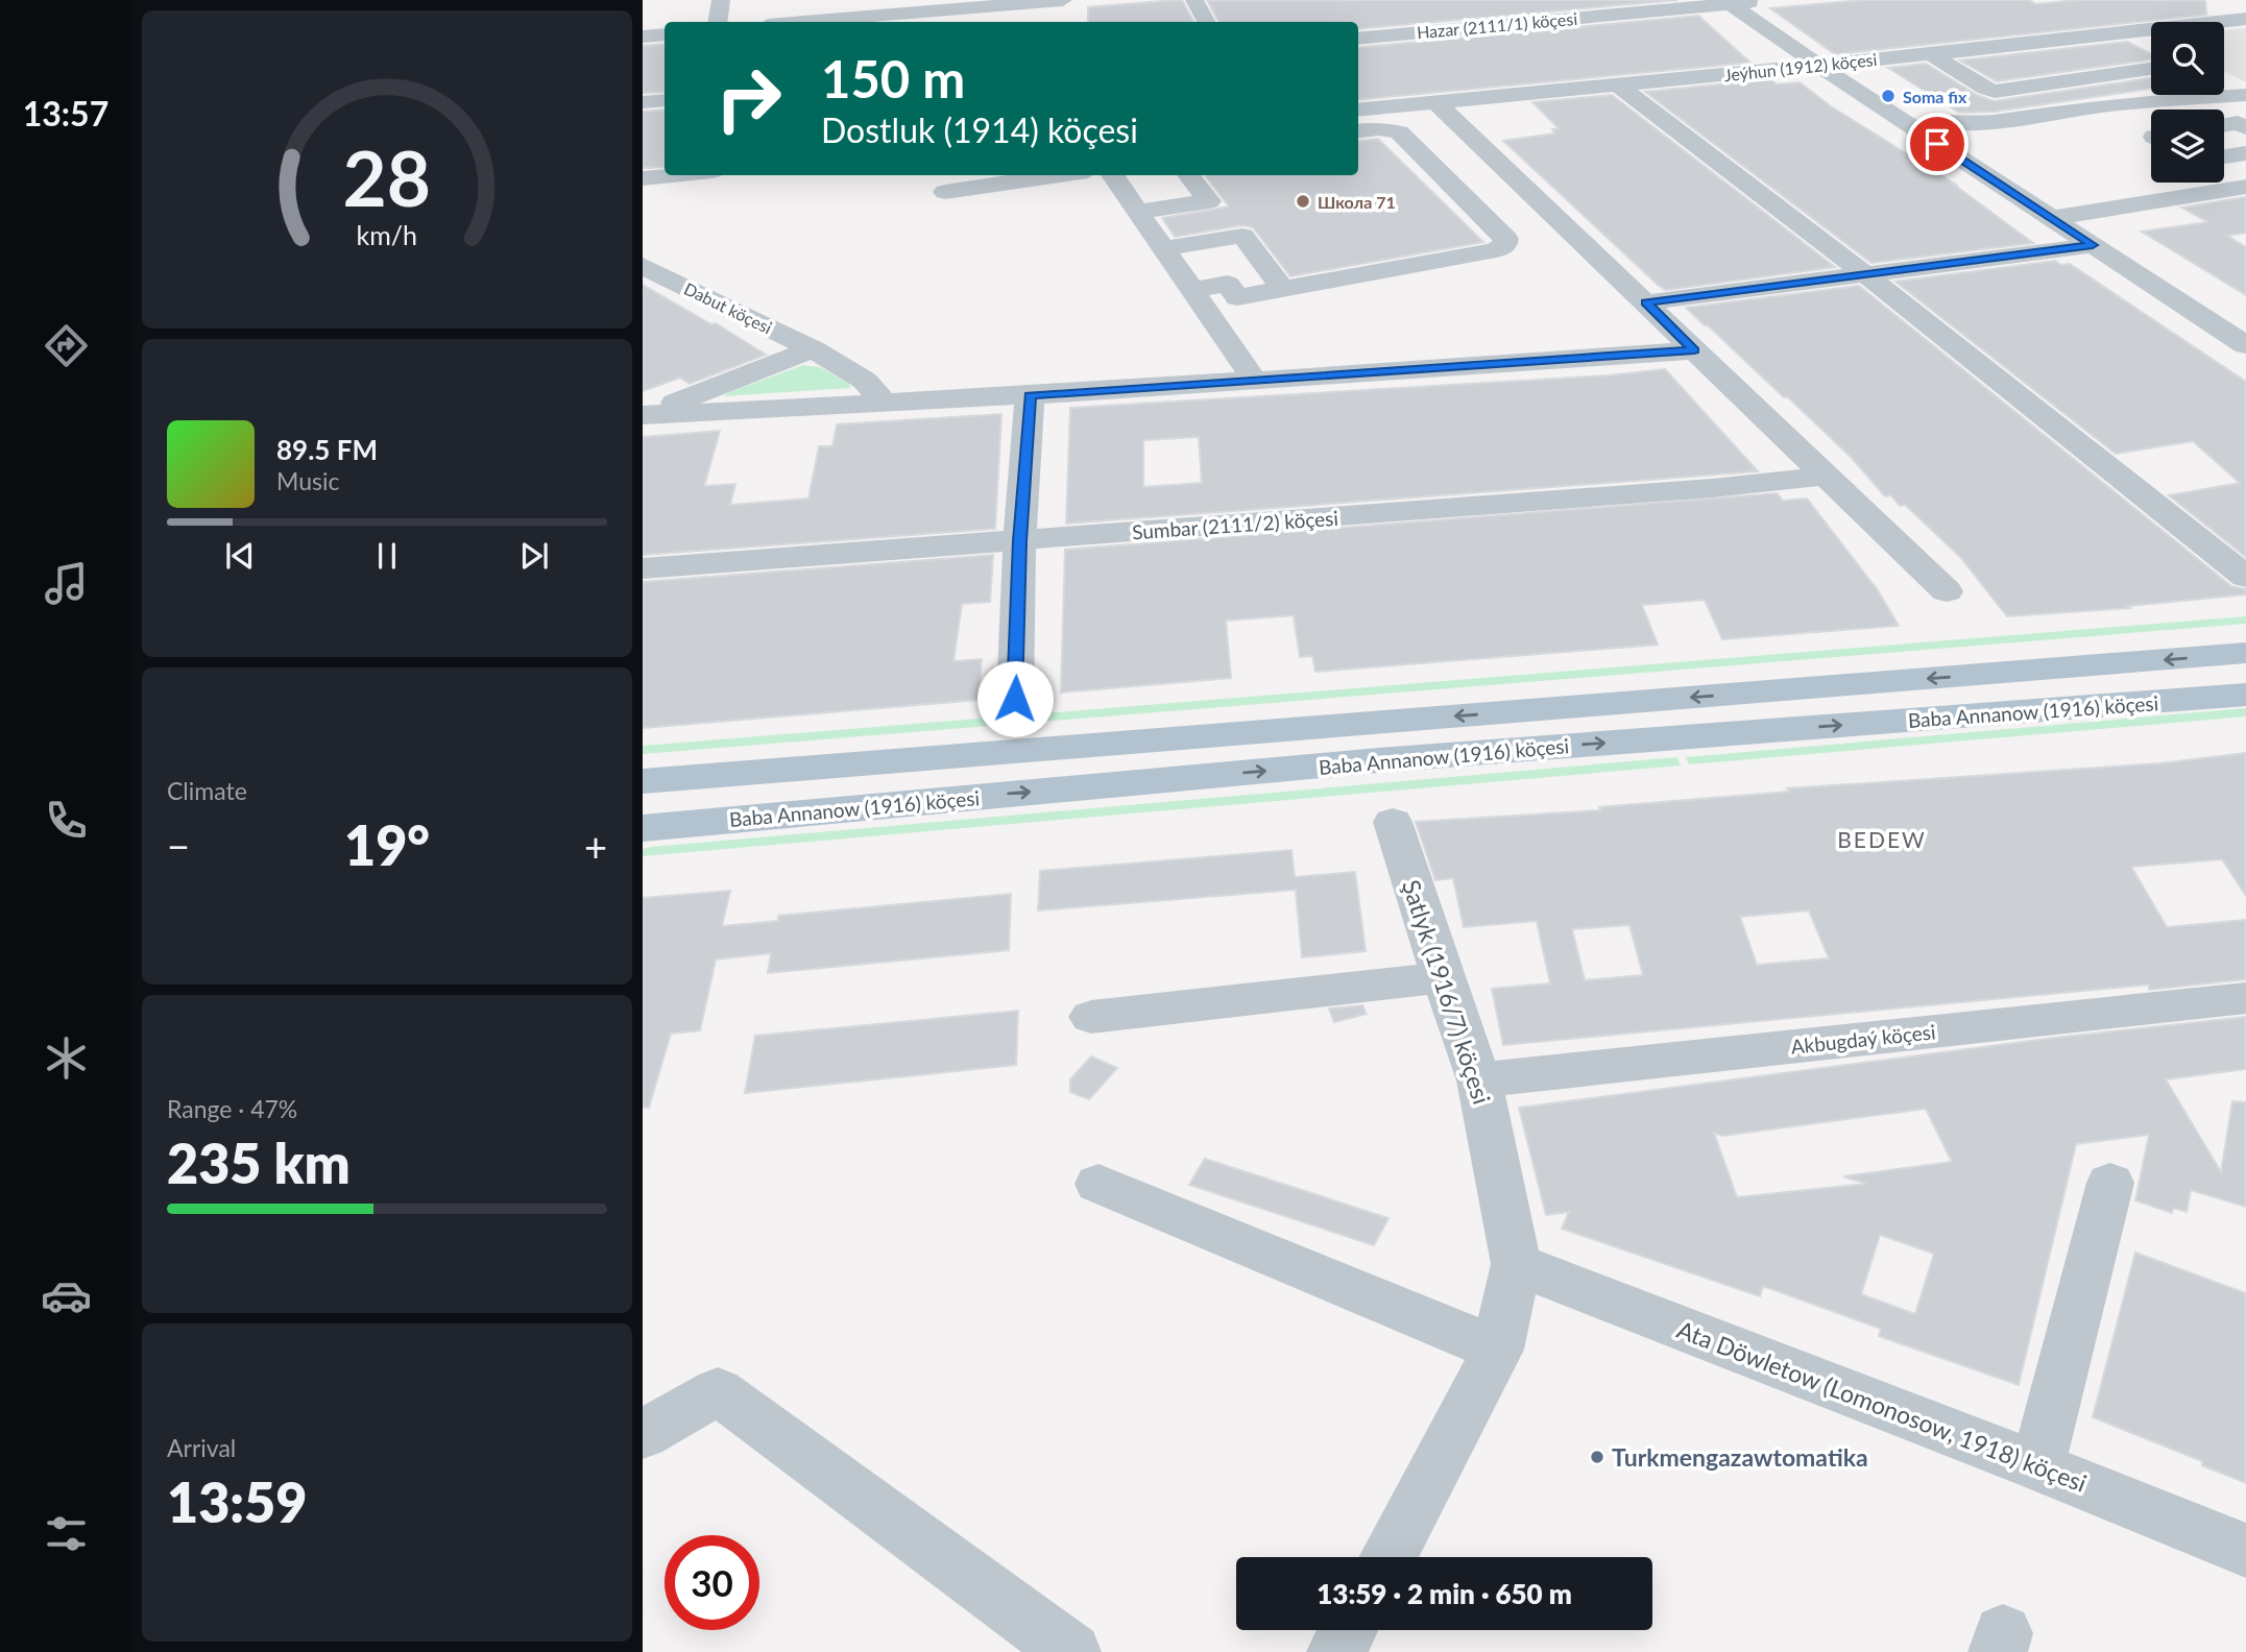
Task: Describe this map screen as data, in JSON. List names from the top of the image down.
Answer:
{
  "streets": {
    "main road": ["Baba Annanow (1916) köçesi"],
    "street": [
      "Hazar (2111/1) köçesi",
      "Jeýhun (1912) köçesi",
      "Dabut köçesi",
      "Sumbar (2111/2) köçesi",
      "Şatlyk (1916/7) köçesi",
      "Akbugdaý köçesi",
      "Ata Döwletow (Lomonosow, 1918) köçesi"
    ]
  },
  "crossings": [
    ["Şatlyk (1916/7) köçesi", "Akbugdaý köçesi"],
    ["Şatlyk (1916/7) köçesi", "Ata Döwletow (Lomonosow, 1918) köçesi"]
  ],
  "districts": ["BEDEW"],
  "places": ["Soma fix", "Школа 71", "Turkmengazawtomatika"],
  "page": {
    "tabs": "13:57",
    "turn": ["150 m", "Dostluk (1914) köçesi"],
    "song": ["89.5 FM", "Music"],
    "tile": [
      "Climate",
      ["Range · 47%", "235 km"],
      ["Arrival", "13:59"]
    ],
    "heat": ["−", "19°", "+"],
    "limit": "30",
    "trip": "13:59 · 2 min · 650 m",
    "gauge": ["28", "km/h"]
  }
}
